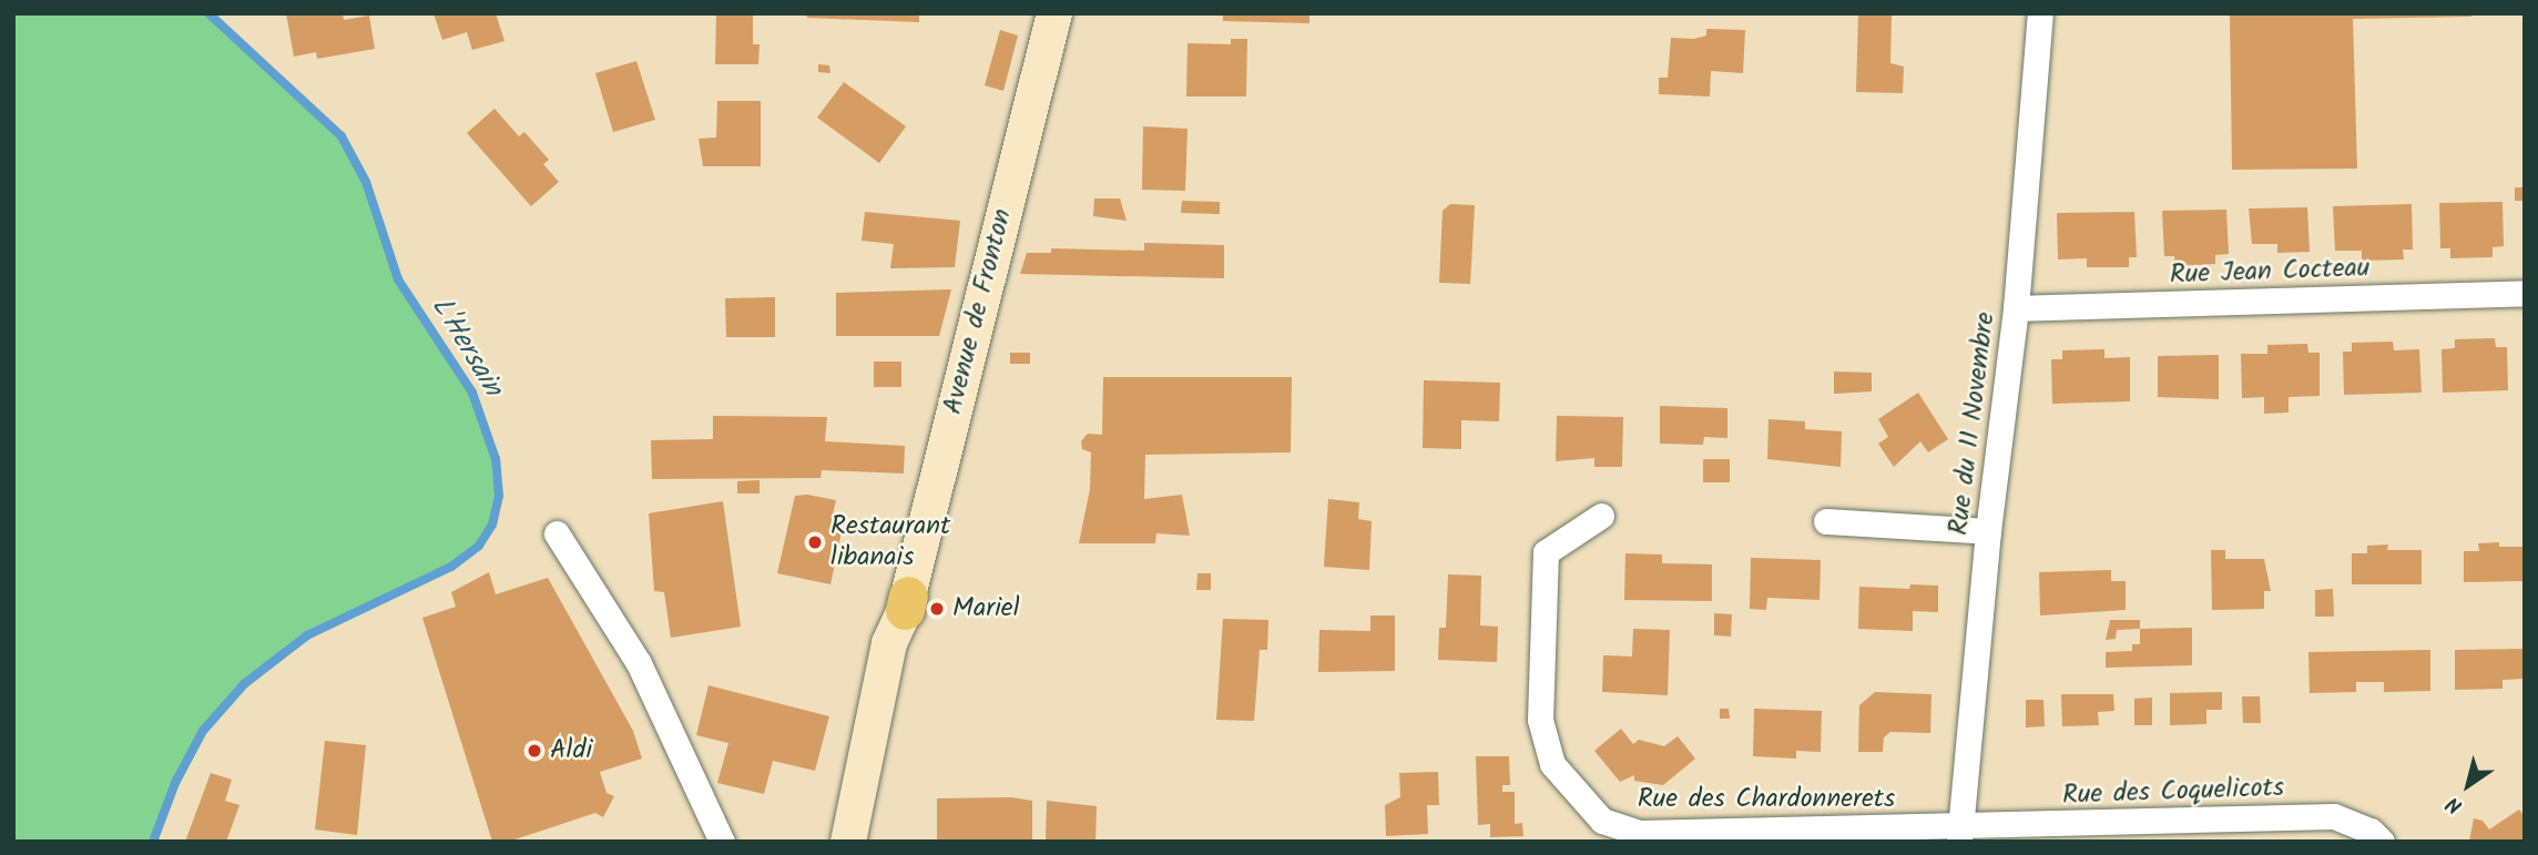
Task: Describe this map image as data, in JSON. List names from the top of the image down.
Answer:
{
  "streets": {
    "main road": ["Avenue de Fronton"],
    "street": [
      "Rue Jean Cocteau",
      "Rue du 11 Novembre",
      "Rue des Coquelicots",
      "Rue des Chardonnerets"
    ]
  },
  "crossings": [
    ["Rue Jean Cocteau", "Rue du 11 Novembre"],
    ["Rue du 11 Novembre", "Rue des Coquelicots"],
    ["Rue du 11 Novembre", "Rue des Chardonnerets"],
    ["Rue des Coquelicots", "Rue des Chardonnerets"]
  ],
  "water": ["L'Hersain"],
  "places": ["Restaurant libanais", "Mariel", "Aldi"],
  "north": "bottom left"
}
